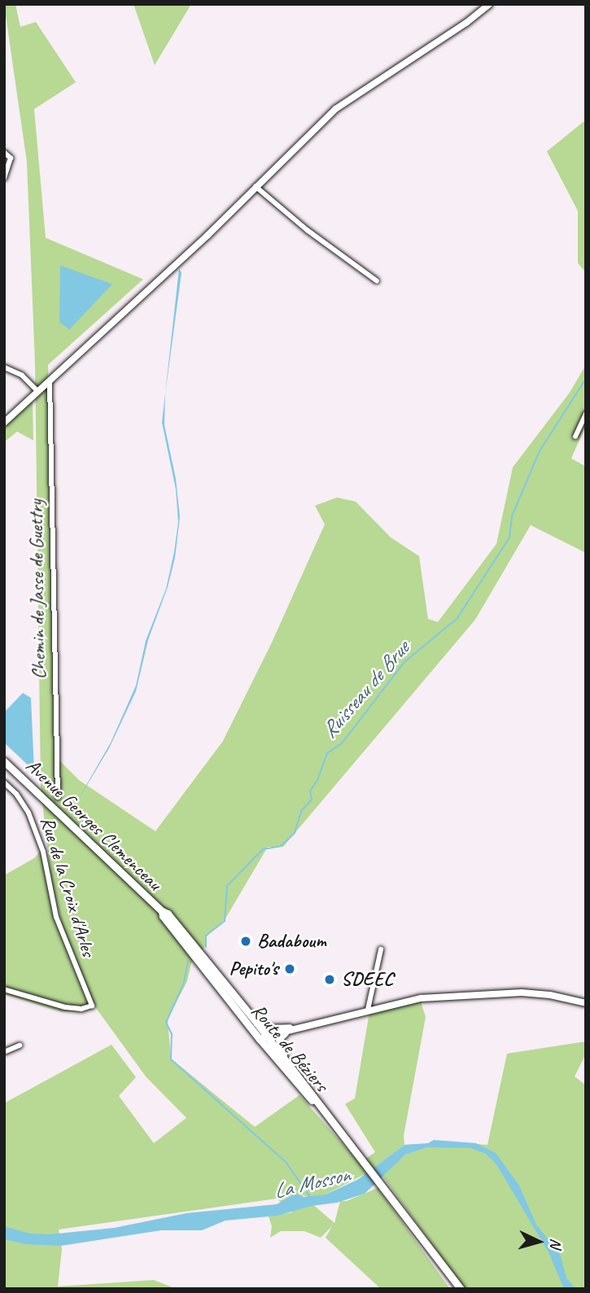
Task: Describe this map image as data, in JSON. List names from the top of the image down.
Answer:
{
  "streets": {
    "main road": ["Avenue Georges Clemenceau", "Route de Béziers"],
    "street": ["Chemin de Jasse de Guettry", "Rue de la Croix d'Arles"]
  },
  "crossings": [
    ["Avenue Georges Clemenceau", "Route de Béziers"]
  ],
  "water": ["Ruisseau de Brue", "La Mosson"],
  "places": ["Badaboum", "Pepito's", "SDEEC"],
  "north": "right"
}
